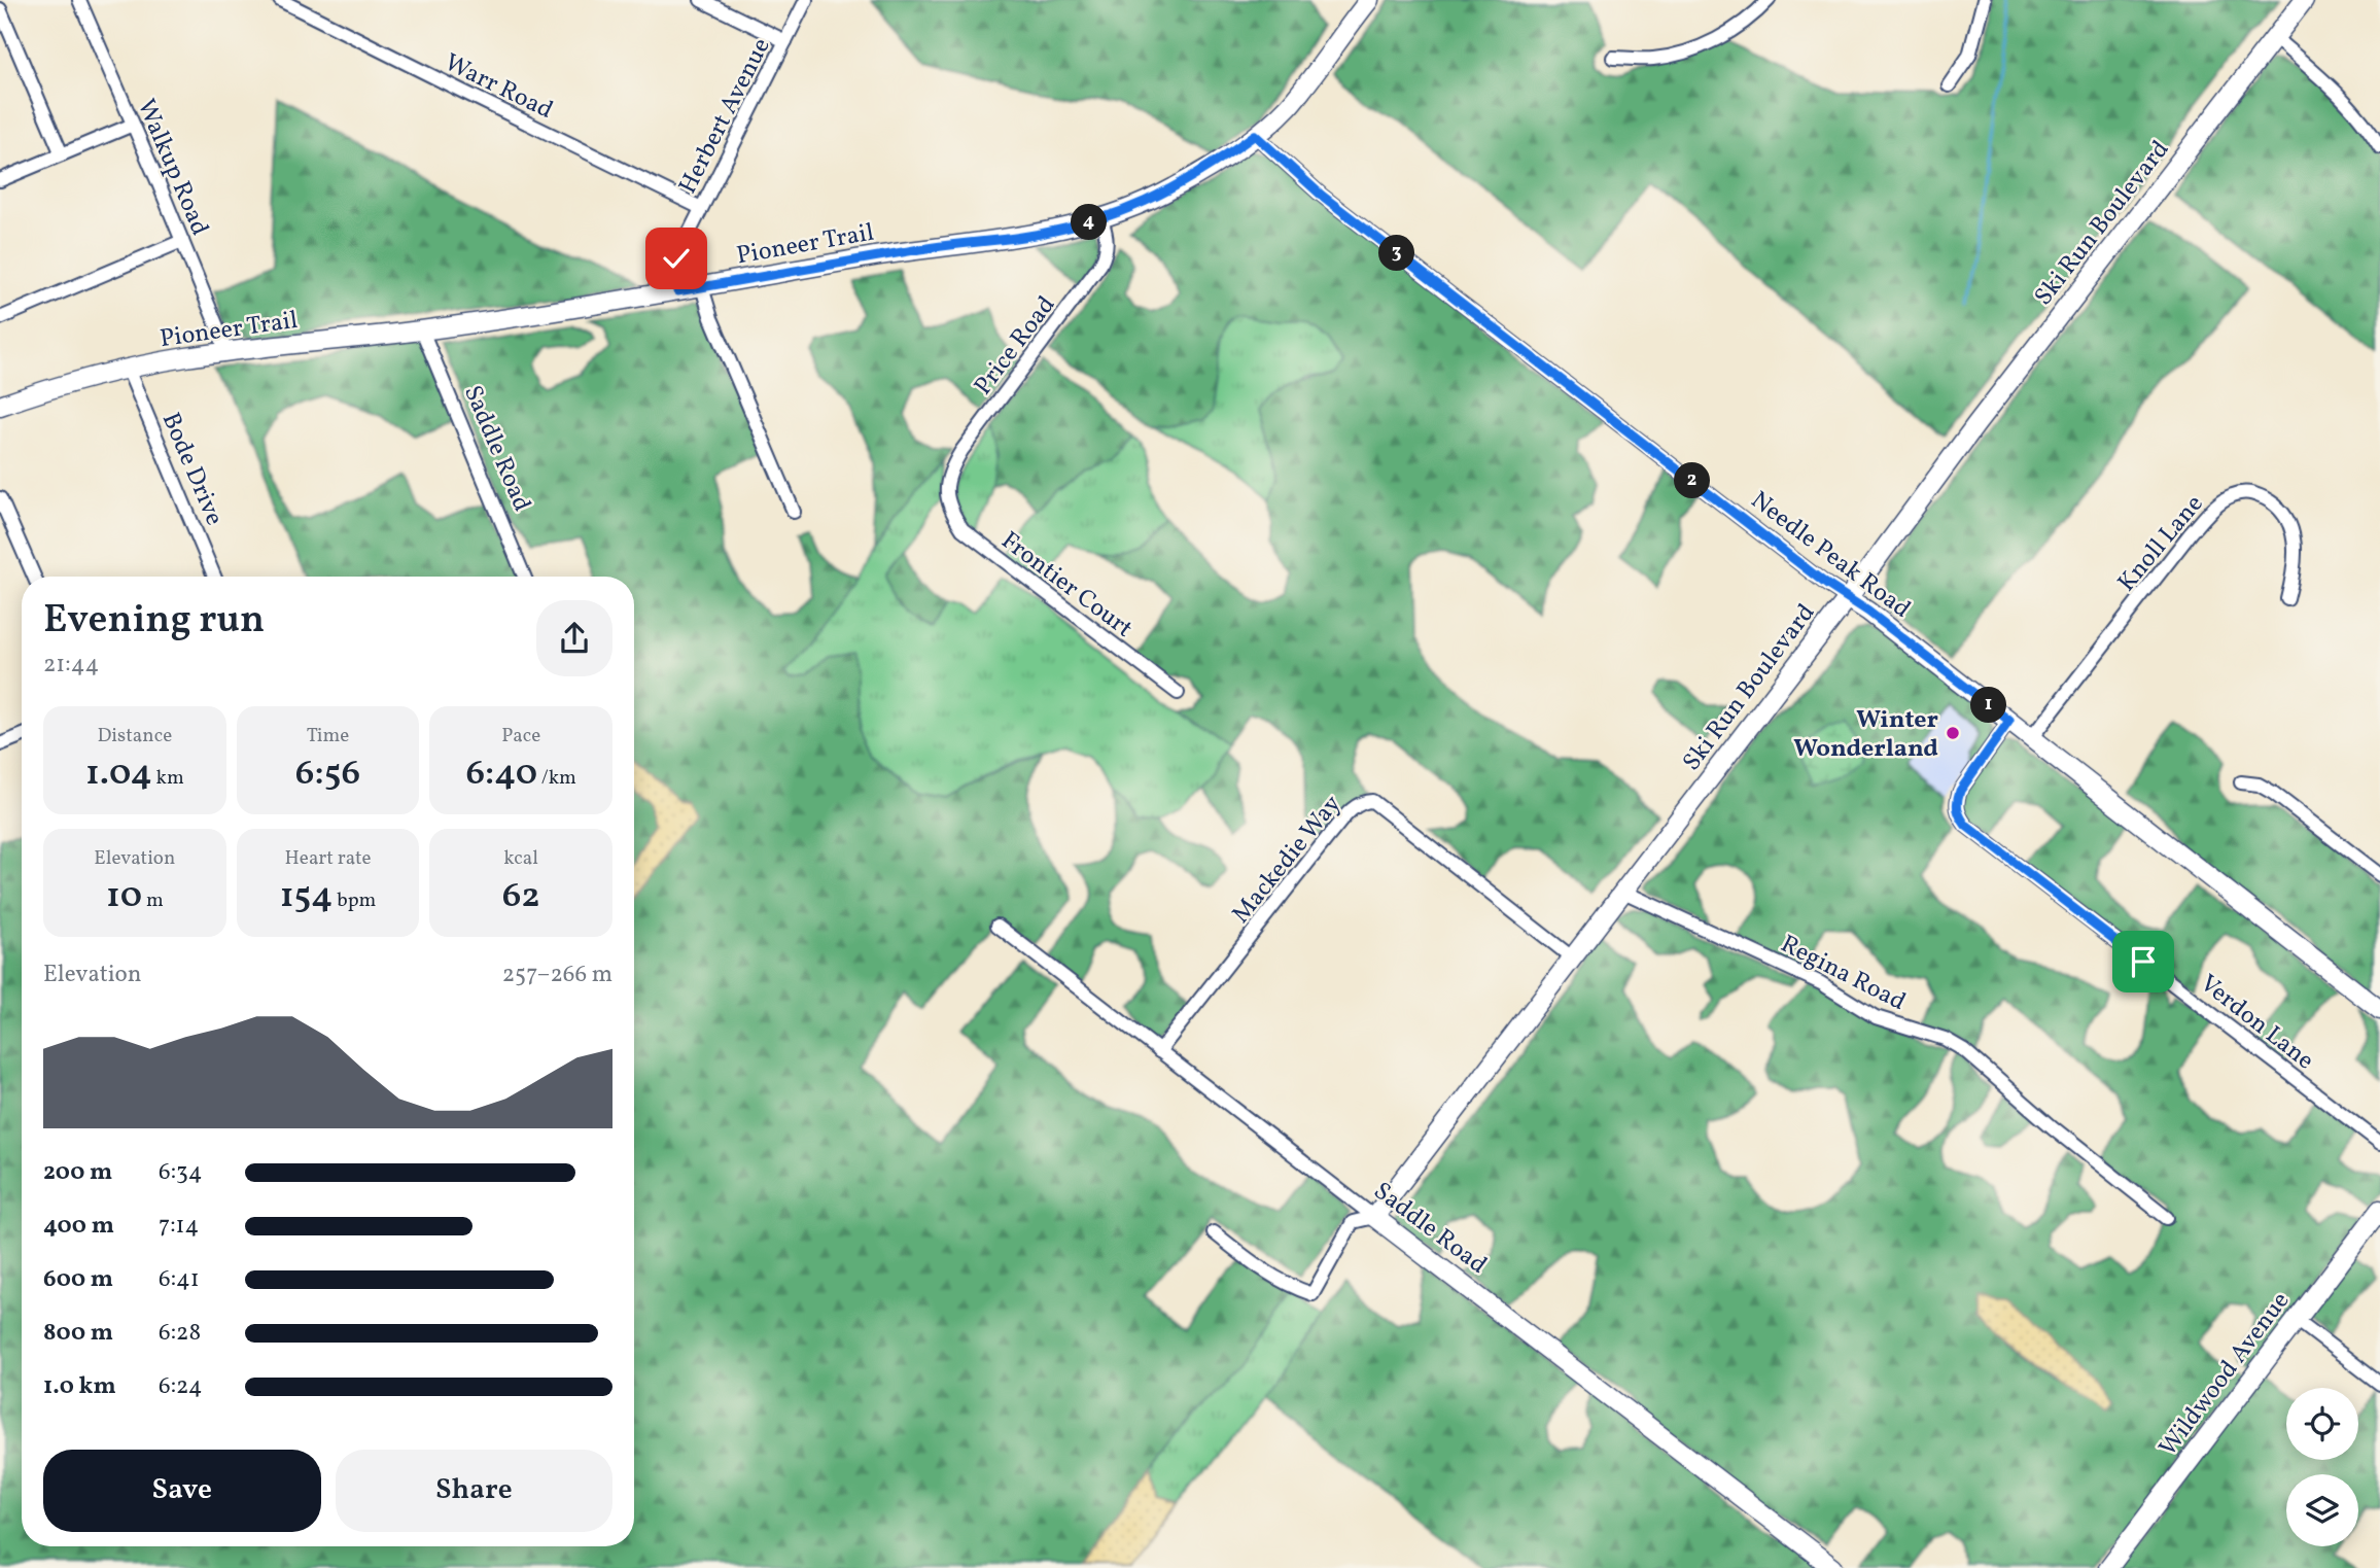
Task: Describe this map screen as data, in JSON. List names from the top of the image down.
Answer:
{
  "streets": {
    "street": [
      "Warr Road",
      "Herbert Avenue",
      "Walkup Road",
      "Ski Run Boulevard",
      "Pioneer Trail",
      "Price Road",
      "Saddle Road",
      "Bode Drive",
      "Knoll Lane",
      "Needle Peak Road",
      "Frontier Court",
      "Mackedie Way",
      "Regina Road",
      "Verdon Lane",
      "Wildwood Avenue"
    ]
  },
  "crossings": [
    ["Warr Road", "Herbert Avenue"],
    ["Herbert Avenue", "Pioneer Trail"],
    ["Walkup Road", "Pioneer Trail"],
    ["Ski Run Boulevard", "Saddle Road"],
    ["Ski Run Boulevard", "Needle Peak Road"],
    ["Ski Run Boulevard", "Mackedie Way"],
    ["Ski Run Boulevard", "Regina Road"],
    ["Pioneer Trail", "Price Road"],
    ["Pioneer Trail", "Saddle Road"],
    ["Pioneer Trail", "Bode Drive"],
    ["Pioneer Trail", "Needle Peak Road"],
    ["Price Road", "Frontier Court"],
    ["Saddle Road", "Mackedie Way"],
    ["Knoll Lane", "Needle Peak Road"],
    ["Needle Peak Road", "Verdon Lane"]
  ],
  "places": ["Winter Wonderland"],
  "page": {
    "pins": [
      "4",
      "3",
      "2",
      "1"
    ],
    "heading": ["Evening run", "21:44"],
    "stats": [
      ["Distance", "1.04 km"],
      ["Time", "6:56"],
      ["Pace", "6:40 /km"],
      ["Elevation", "10 m"],
      ["Heart rate", "154 bpm"],
      ["kcal", "62"]
    ],
    "chart": ["Elevation", "257–266 m"],
    "list": [
      {
        "name": "200 m",
        "note": "6:34"
      },
      {
        "name": "400 m",
        "note": "7:14"
      },
      {
        "name": "600 m",
        "note": "6:41"
      },
      {
        "name": "800 m",
        "note": "6:28"
      },
      {
        "name": "1.0 km",
        "note": "6:24"
      }
    ],
    "buttons": ["Save", "Share"]
  }
}
